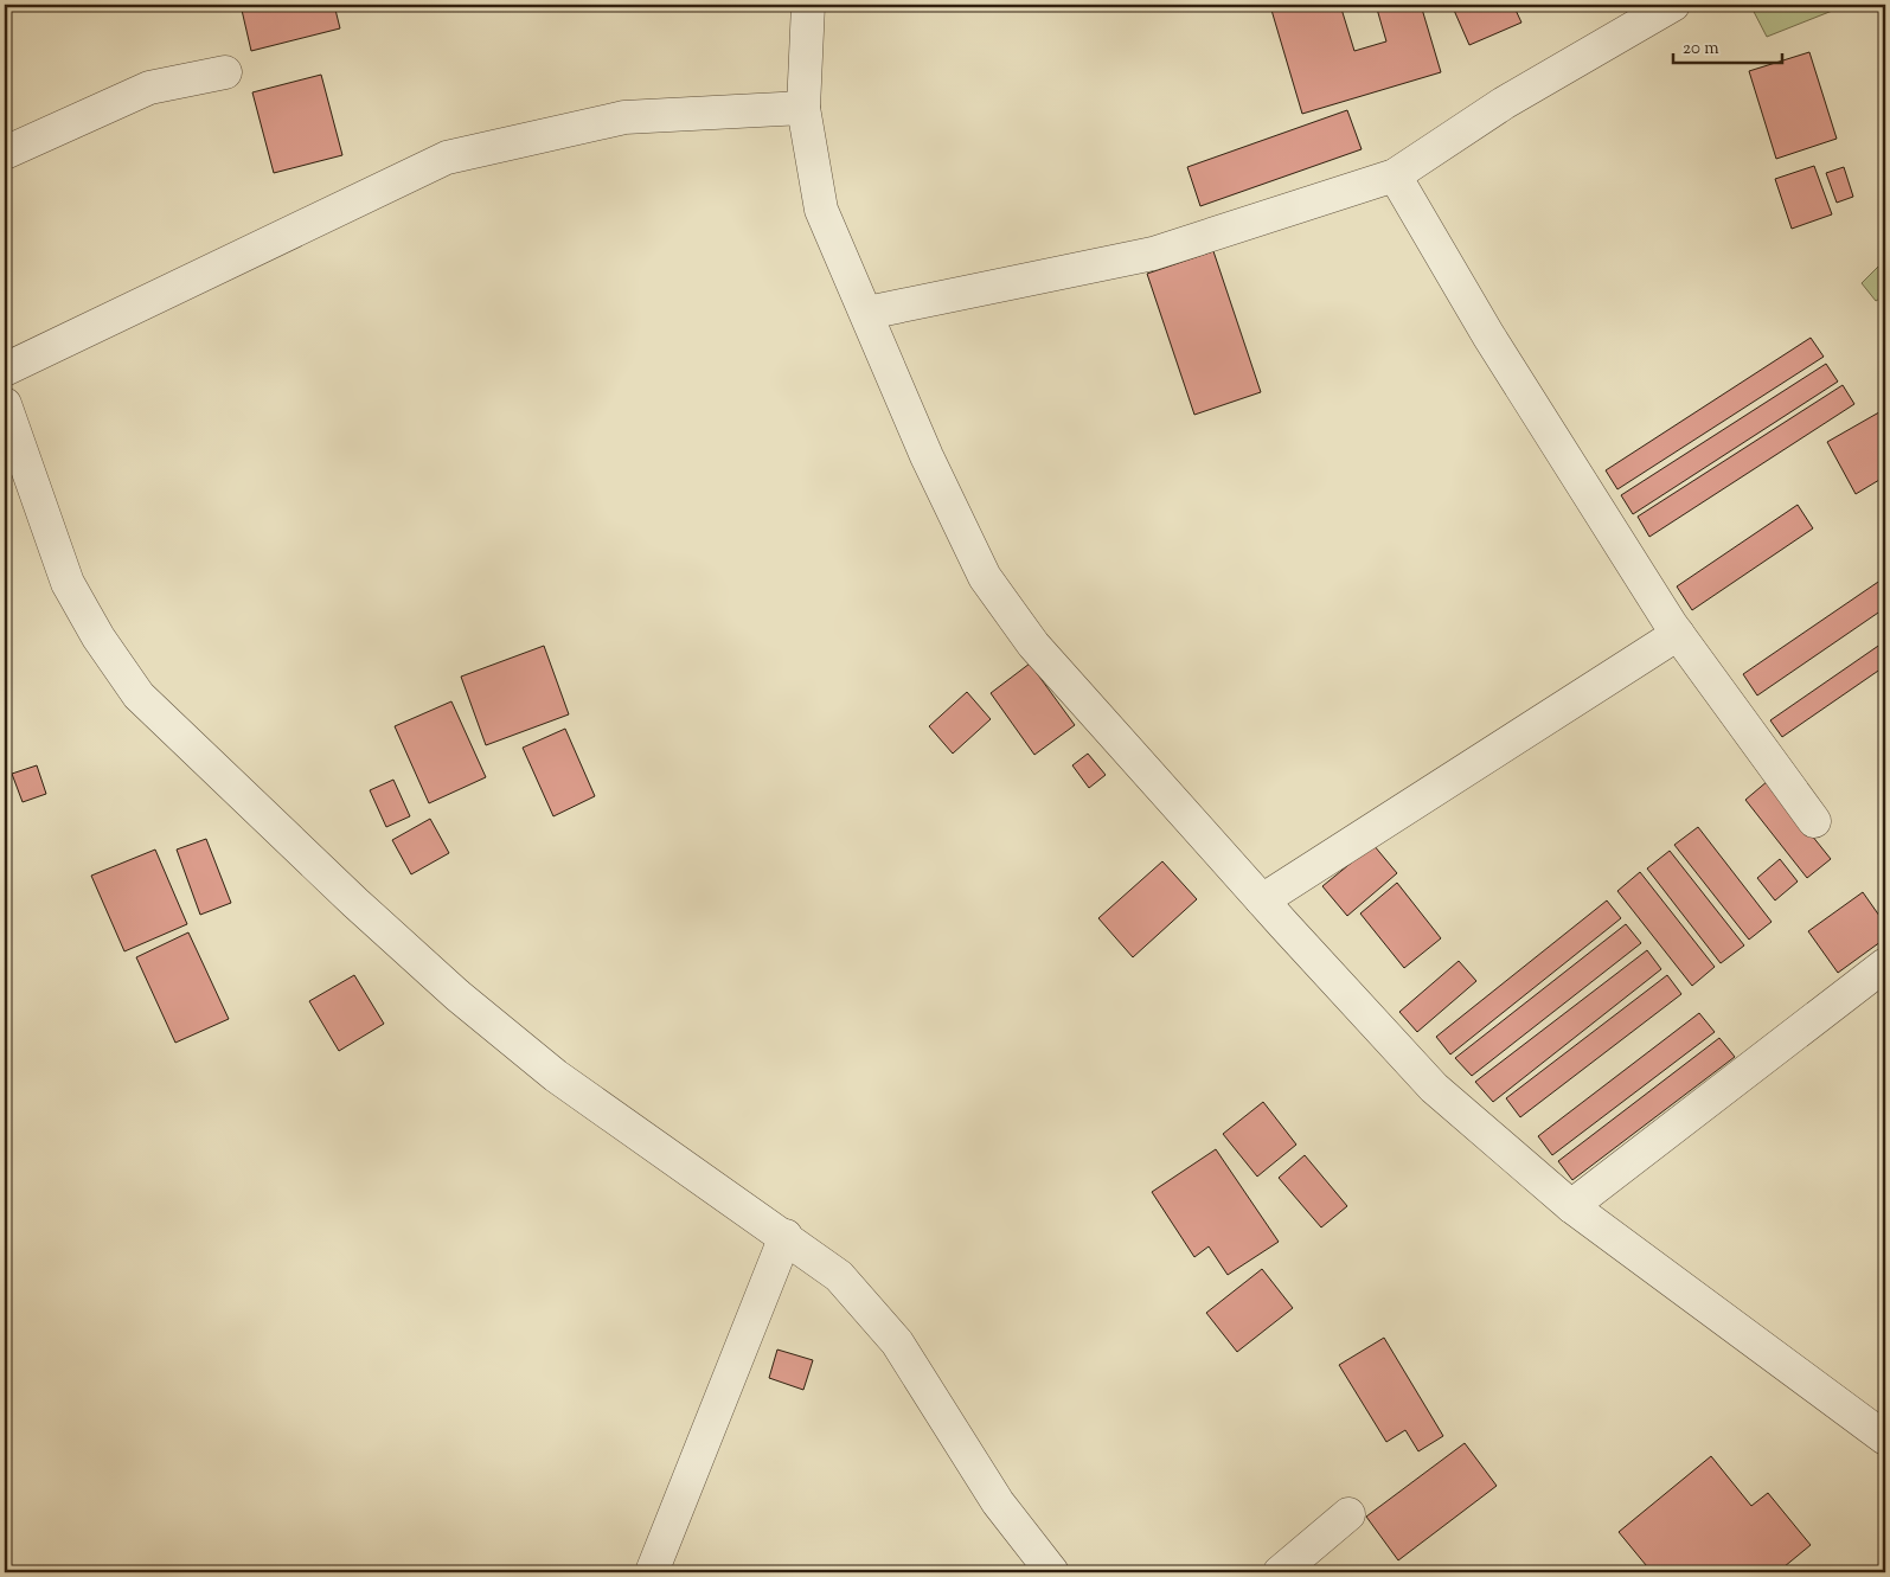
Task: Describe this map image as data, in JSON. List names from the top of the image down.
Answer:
{
  "scale_bar": "20 m"
}
